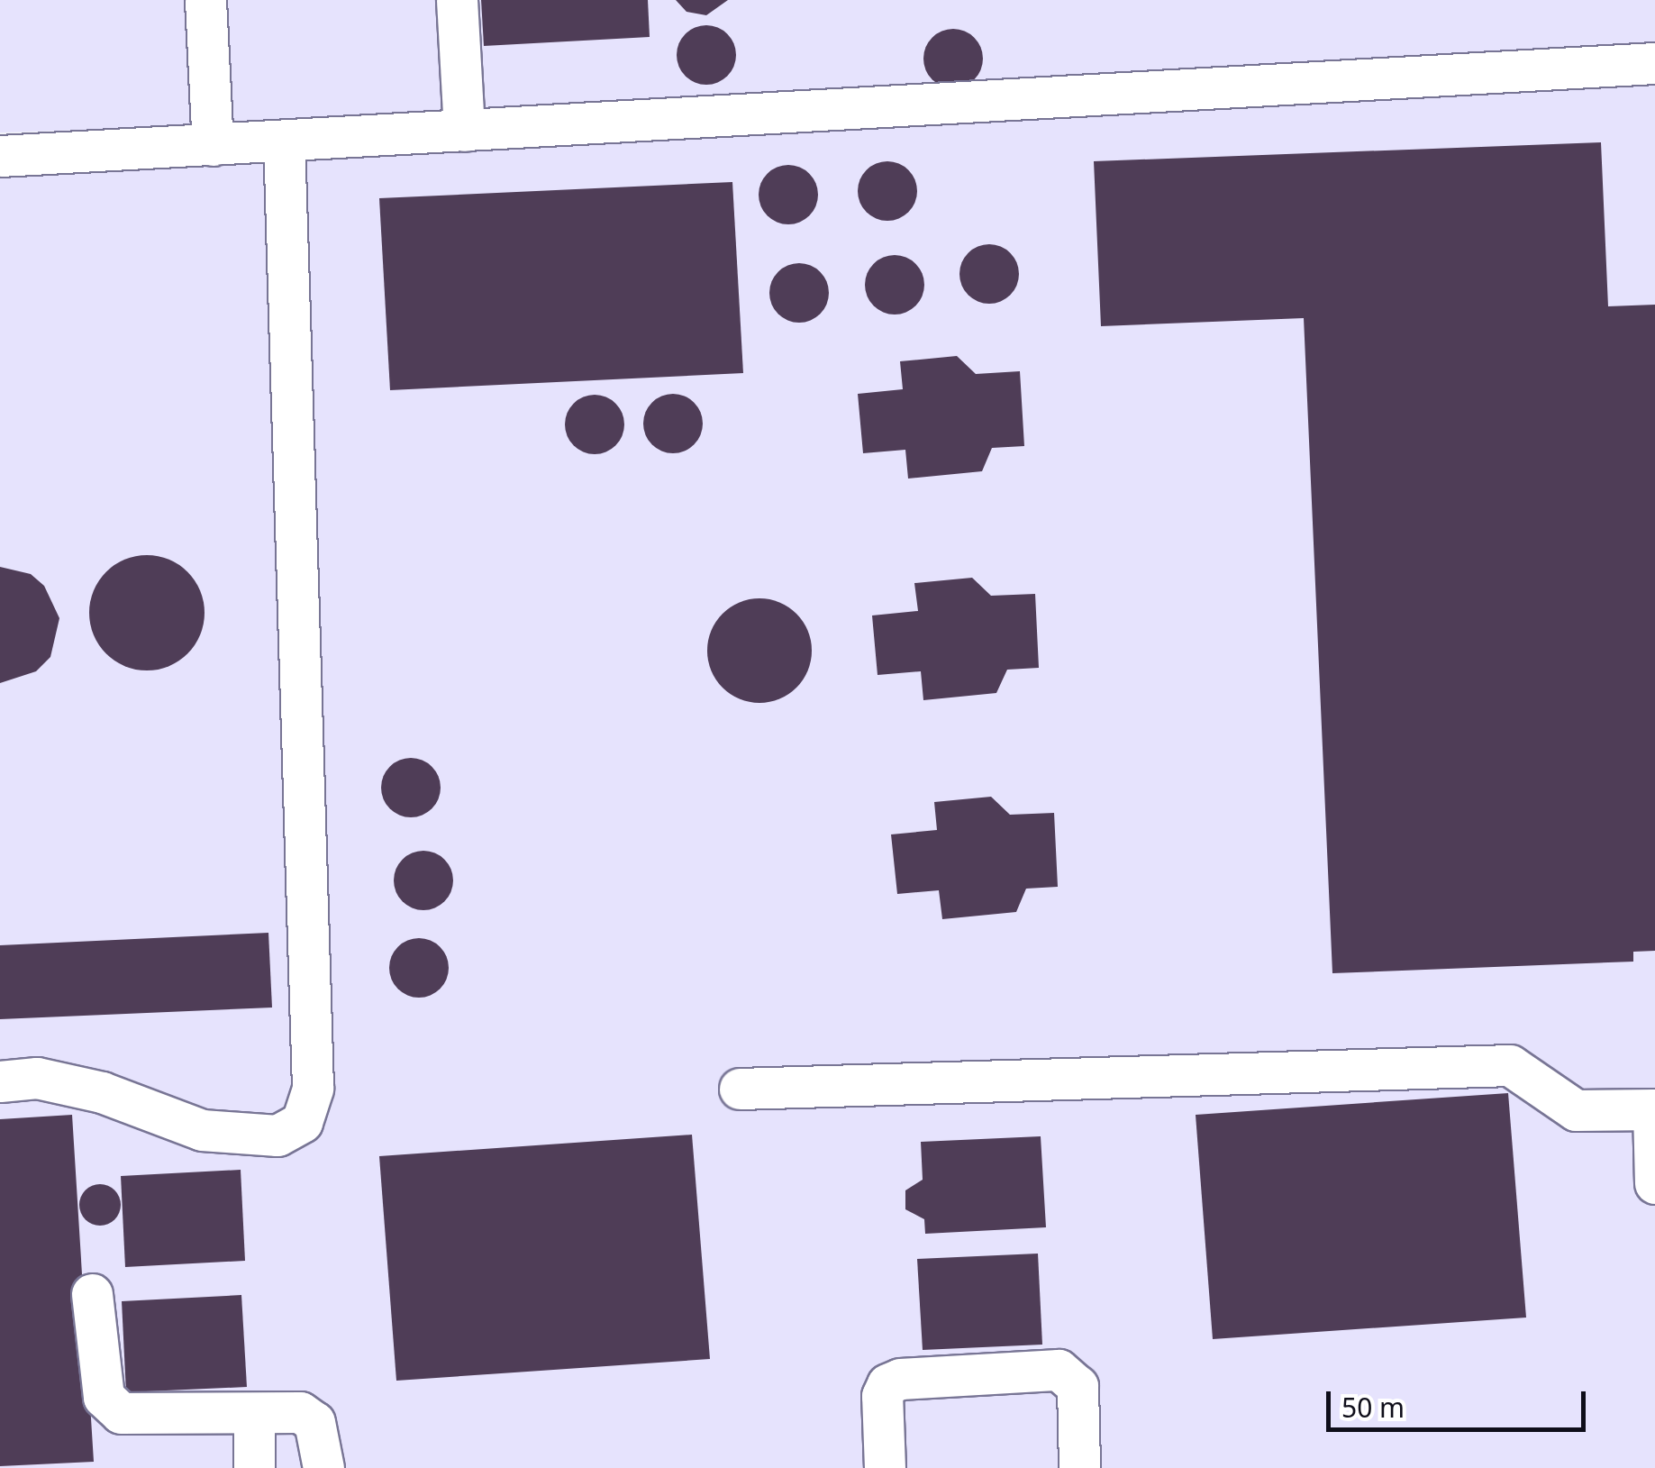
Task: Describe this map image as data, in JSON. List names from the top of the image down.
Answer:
{
  "scale_bar": "50 m"
}
